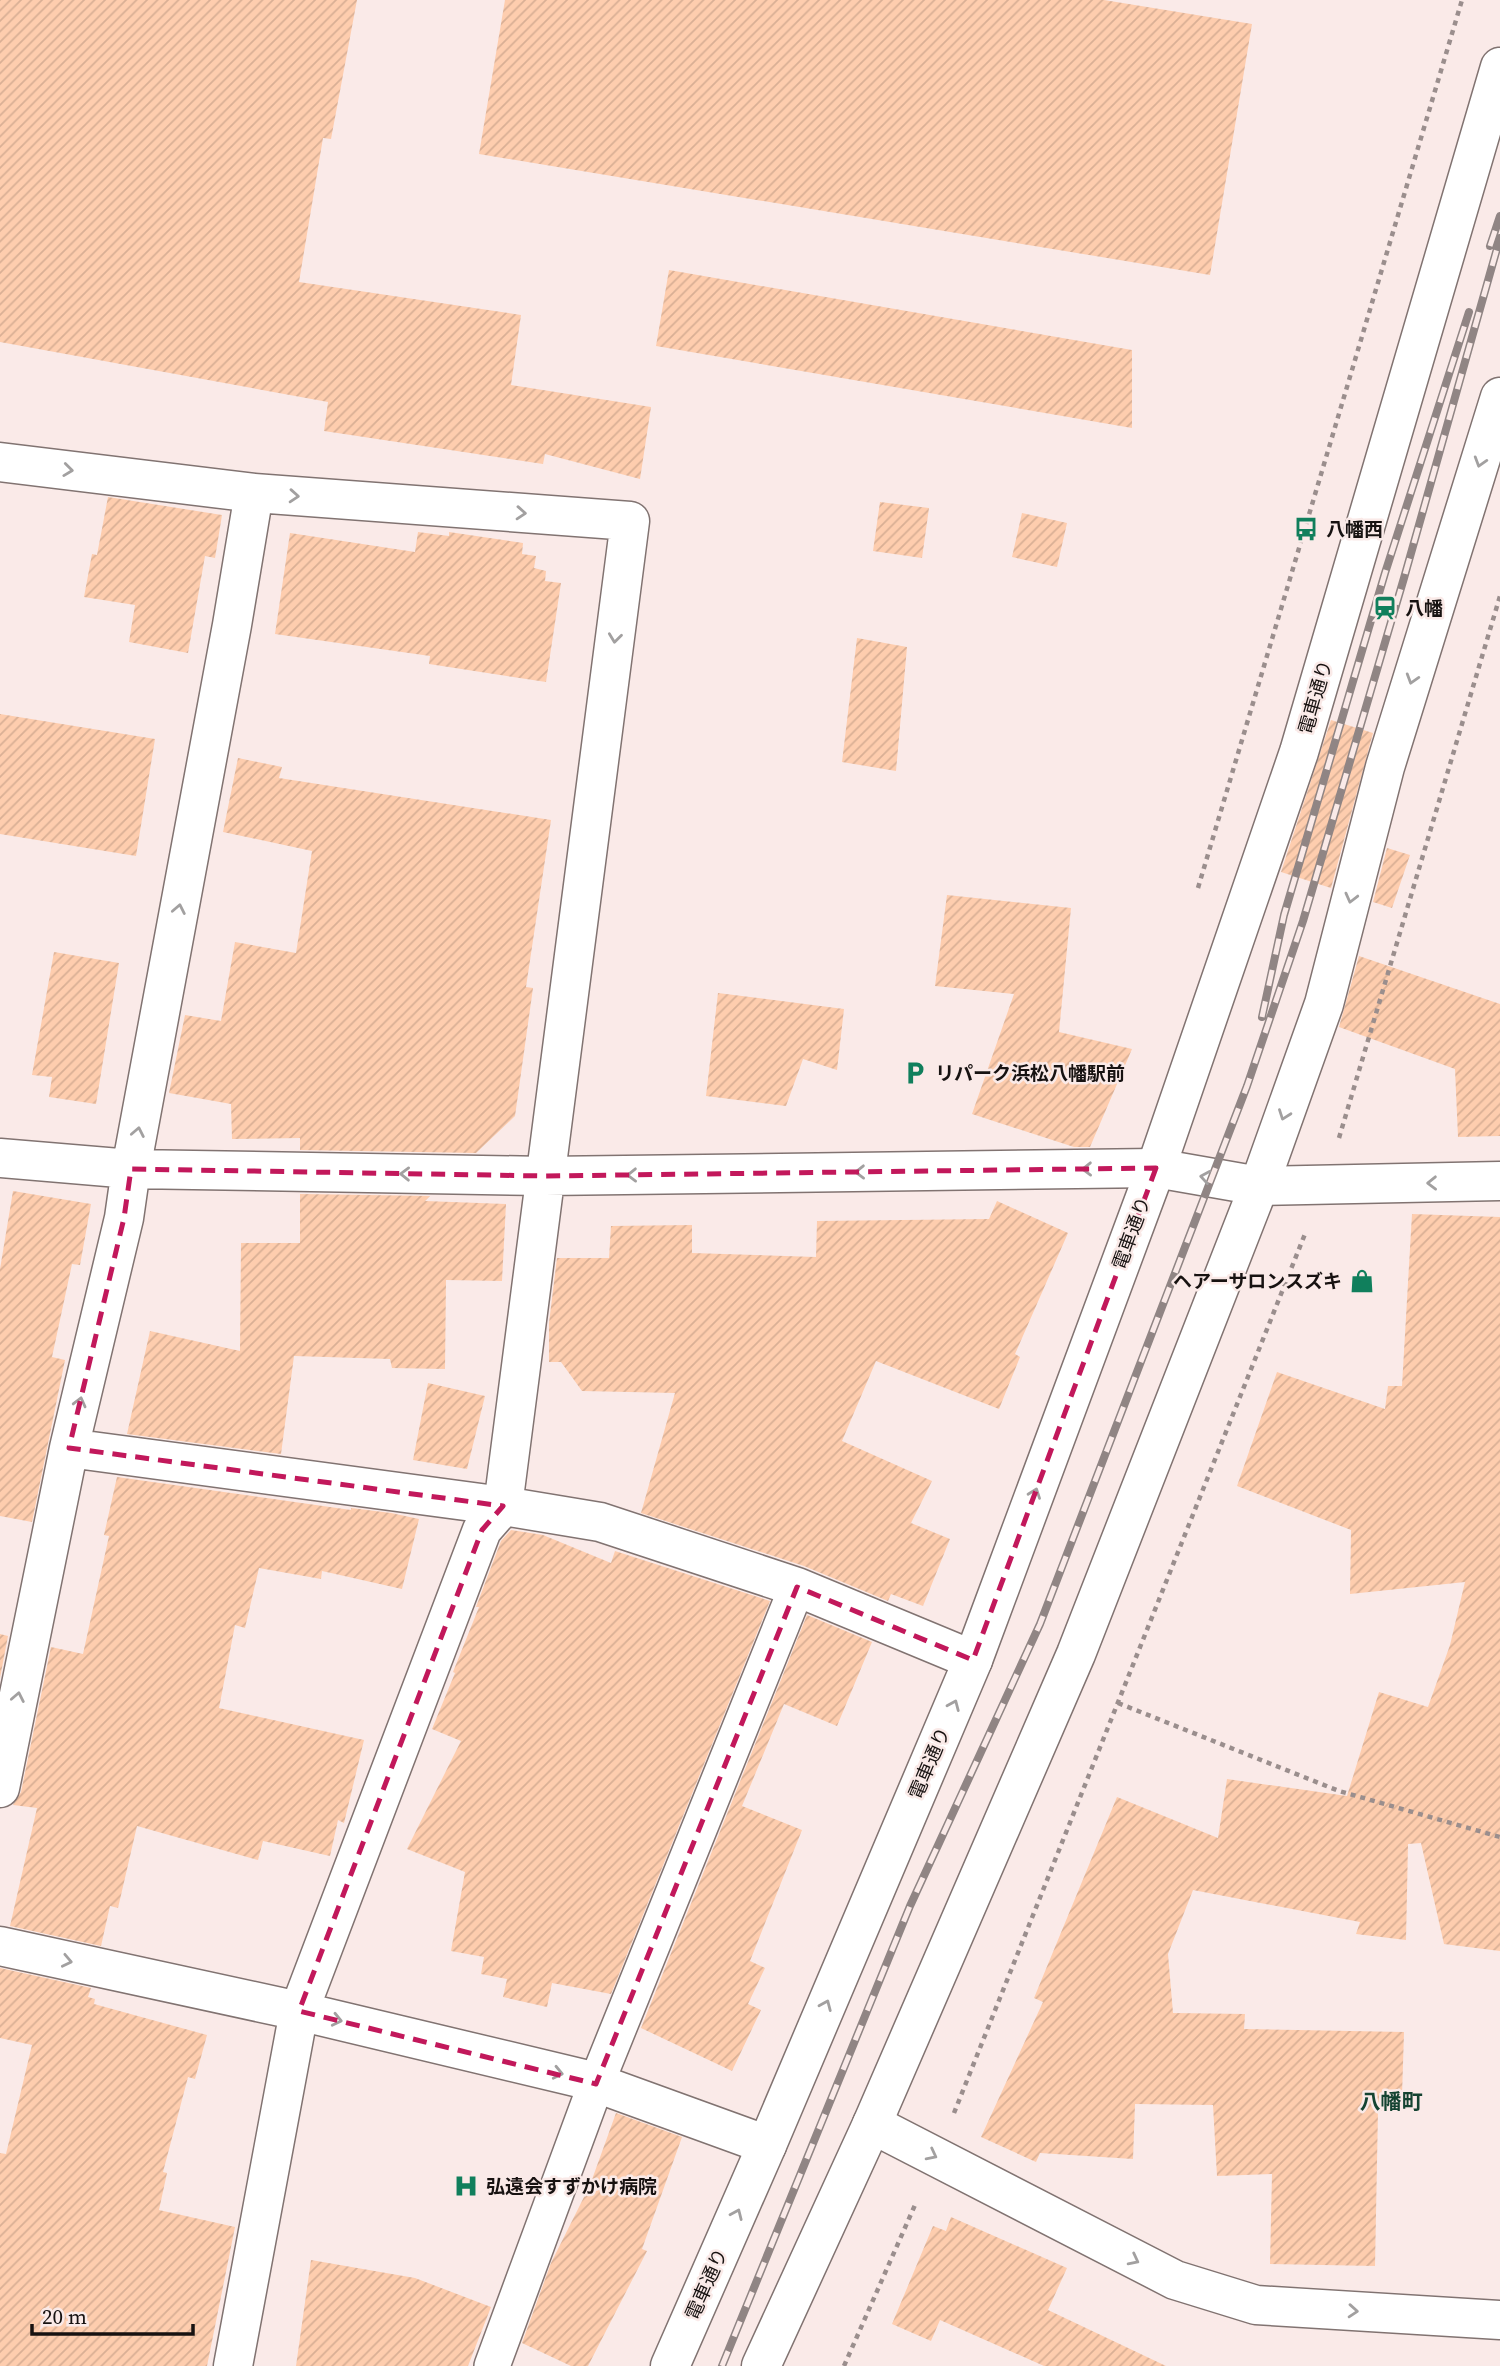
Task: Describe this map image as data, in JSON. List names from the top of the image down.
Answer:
{
  "streets": {
    "street": ["電車通り"]
  },
  "districts": ["八幡町"],
  "places": {
    "bus stop": ["八幡西"],
    "station": ["八幡"],
    "parking": ["リパーク浜松八幡駅前"],
    "shop": ["ヘアーサロンスズキ"],
    "hospital": ["弘遠会すずかけ病院"]
  },
  "scale_bar": "20 m"
}
